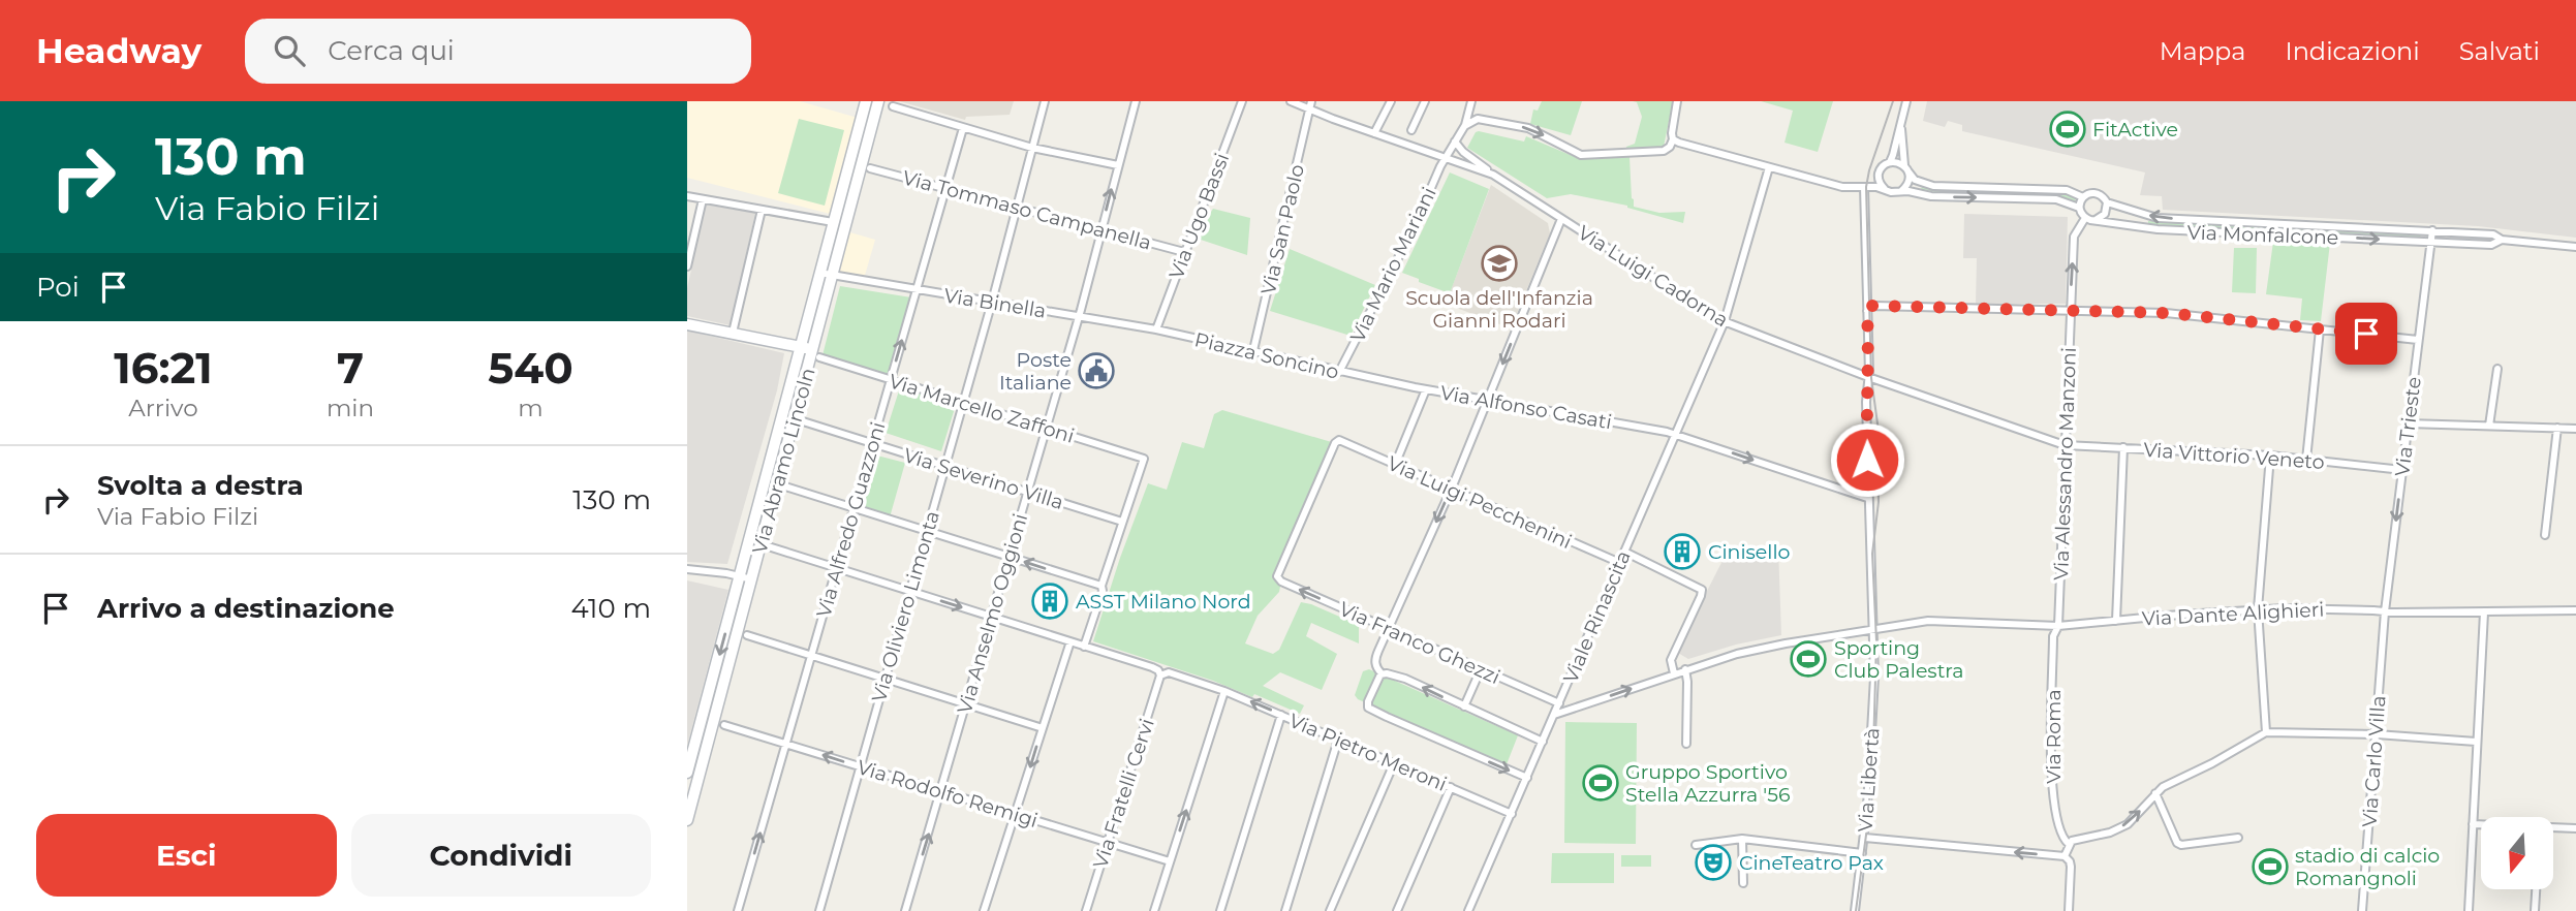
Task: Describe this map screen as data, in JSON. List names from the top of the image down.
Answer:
{
  "streets": {
    "main road": ["Via Abramo Lincoln"],
    "street": [
      "Via Tommaso Campanella",
      "Via Ugo Bassi",
      "Via San Paolo",
      "Via Monfalcone",
      "Via Mario Mariani",
      "Via Luigi Cadorna",
      "Via Binella",
      "Piazza Soncino",
      "Via Alfonso Casati",
      "Via Marcello Zaffoni",
      "Via Trieste",
      "Via Vittorio Veneto",
      "Via Alessandro Manzoni",
      "Via Severino Villa",
      "Via Luigi Pecchenini",
      "Via Alfredo Guazzoni",
      "Via Oliviero Limonta",
      "Via Anselmo Oggioni",
      "Via Dante Alighieri",
      "Viale Rinascita",
      "Via Franco Ghezzi",
      "Via Roma",
      "Via Pietro Meroni",
      "Via Carlo Villa",
      "Via Libertà",
      "Via Rodolfo Remigi",
      "Via Fratelli Cervi"
    ]
  },
  "crossings": [
    ["Via Tommaso Campanella", "Via Ugo Bassi"],
    ["Via Tommaso Campanella", "Via Alfredo Guazzoni"],
    ["Via Tommaso Campanella", "Via Oliviero Limonta"],
    ["Via Tommaso Campanella", "Via Anselmo Oggioni"],
    ["Via Ugo Bassi", "Via Binella"],
    ["Via Ugo Bassi", "Piazza Soncino"],
    ["Via San Paolo", "Via Luigi Cadorna"],
    ["Via San Paolo", "Piazza Soncino"],
    ["Via Monfalcone", "Via Trieste"],
    ["Via Monfalcone", "Via Alessandro Manzoni"],
    ["Via Mario Mariani", "Via Luigi Cadorna"],
    ["Via Mario Mariani", "Piazza Soncino"],
    ["Via Luigi Cadorna", "Via Vittorio Veneto"],
    ["Via Luigi Cadorna", "Via Alessandro Manzoni"],
    ["Via Luigi Cadorna", "Viale Rinascita"],
    ["Via Binella", "Piazza Soncino"],
    ["Via Binella", "Via Abramo Lincoln"],
    ["Via Binella", "Via Alfredo Guazzoni"],
    ["Via Binella", "Via Oliviero Limonta"],
    ["Via Binella", "Via Anselmo Oggioni"],
    ["Piazza Soncino", "Via Alfonso Casati"],
    ["Via Alfonso Casati", "Viale Rinascita"],
    ["Via Alfonso Casati", "Via Libertà"],
    ["Via Marcello Zaffoni", "Via Abramo Lincoln"],
    ["Via Marcello Zaffoni", "Via Severino Villa"],
    ["Via Marcello Zaffoni", "Via Alfredo Guazzoni"],
    ["Via Marcello Zaffoni", "Via Oliviero Limonta"],
    ["Via Marcello Zaffoni", "Via Anselmo Oggioni"],
    ["Via Trieste", "Via Vittorio Veneto"],
    ["Via Trieste", "Via Dante Alighieri"],
    ["Via Trieste", "Via Carlo Villa"],
    ["Via Vittorio Veneto", "Via Alessandro Manzoni"],
    ["Via Abramo Lincoln", "Via Pietro Meroni"],
    ["Via Alessandro Manzoni", "Via Dante Alighieri"],
    ["Via Alessandro Manzoni", "Via Roma"],
    ["Via Severino Villa", "Via Alfredo Guazzoni"],
    ["Via Severino Villa", "Via Oliviero Limonta"],
    ["Via Severino Villa", "Via Anselmo Oggioni"],
    ["Via Luigi Pecchenini", "Viale Rinascita"],
    ["Via Luigi Pecchenini", "Via Franco Ghezzi"],
    ["Via Alfredo Guazzoni", "Via Pietro Meroni"],
    ["Via Alfredo Guazzoni", "Via Rodolfo Remigi"],
    ["Via Oliviero Limonta", "Via Pietro Meroni"],
    ["Via Oliviero Limonta", "Via Rodolfo Remigi"],
    ["Via Anselmo Oggioni", "Via Pietro Meroni"],
    ["Via Anselmo Oggioni", "Via Rodolfo Remigi"],
    ["Via Dante Alighieri", "Viale Rinascita"],
    ["Via Dante Alighieri", "Via Roma"],
    ["Via Dante Alighieri", "Via Carlo Villa"],
    ["Via Dante Alighieri", "Via Libertà"],
    ["Viale Rinascita", "Via Franco Ghezzi"],
    ["Viale Rinascita", "Via Pietro Meroni"],
    ["Via Pietro Meroni", "Via Fratelli Cervi"],
    ["Via Rodolfo Remigi", "Via Fratelli Cervi"]
  ],
  "one_way": ["Via Alfonso Casati", "Via Trieste", "Via Franco Ghezzi"],
  "places": {
    "sports": [
      "FitActive",
      "Sporting Club Palestra",
      "Gruppo Sportivo Stella Azzurra '56",
      "stadio di calcio Romangnoli"
    ],
    "school or university": ["Scuola dell'Infanzia Gianni Rodari"],
    "public building": ["Poste Italiane"],
    "building": ["Cinisello", "ASST Milano Nord"],
    "theatre": ["CineTeatro Pax"]
  },
  "north": "bottom",
  "page": {
    "header": "Headway",
    "search": "Cerca qui",
    "nav": ["Mappa", "Indicazioni", "Salvati"],
    "turn": ["130 m", "Via Fabio Filzi"],
    "then": "Poi",
    "eta": [
      "16:21",
      "Arrivo",
      "7",
      "min",
      "540",
      "m"
    ],
    "list": [
      {
        "name": "Svolta a destra",
        "note": "Via Fabio Filzi",
        "value": "130 m"
      },
      {
        "name": "Arrivo a destinazione",
        "value": "410 m"
      }
    ],
    "buttons": ["Esci", "Condividi"]
  }
}
